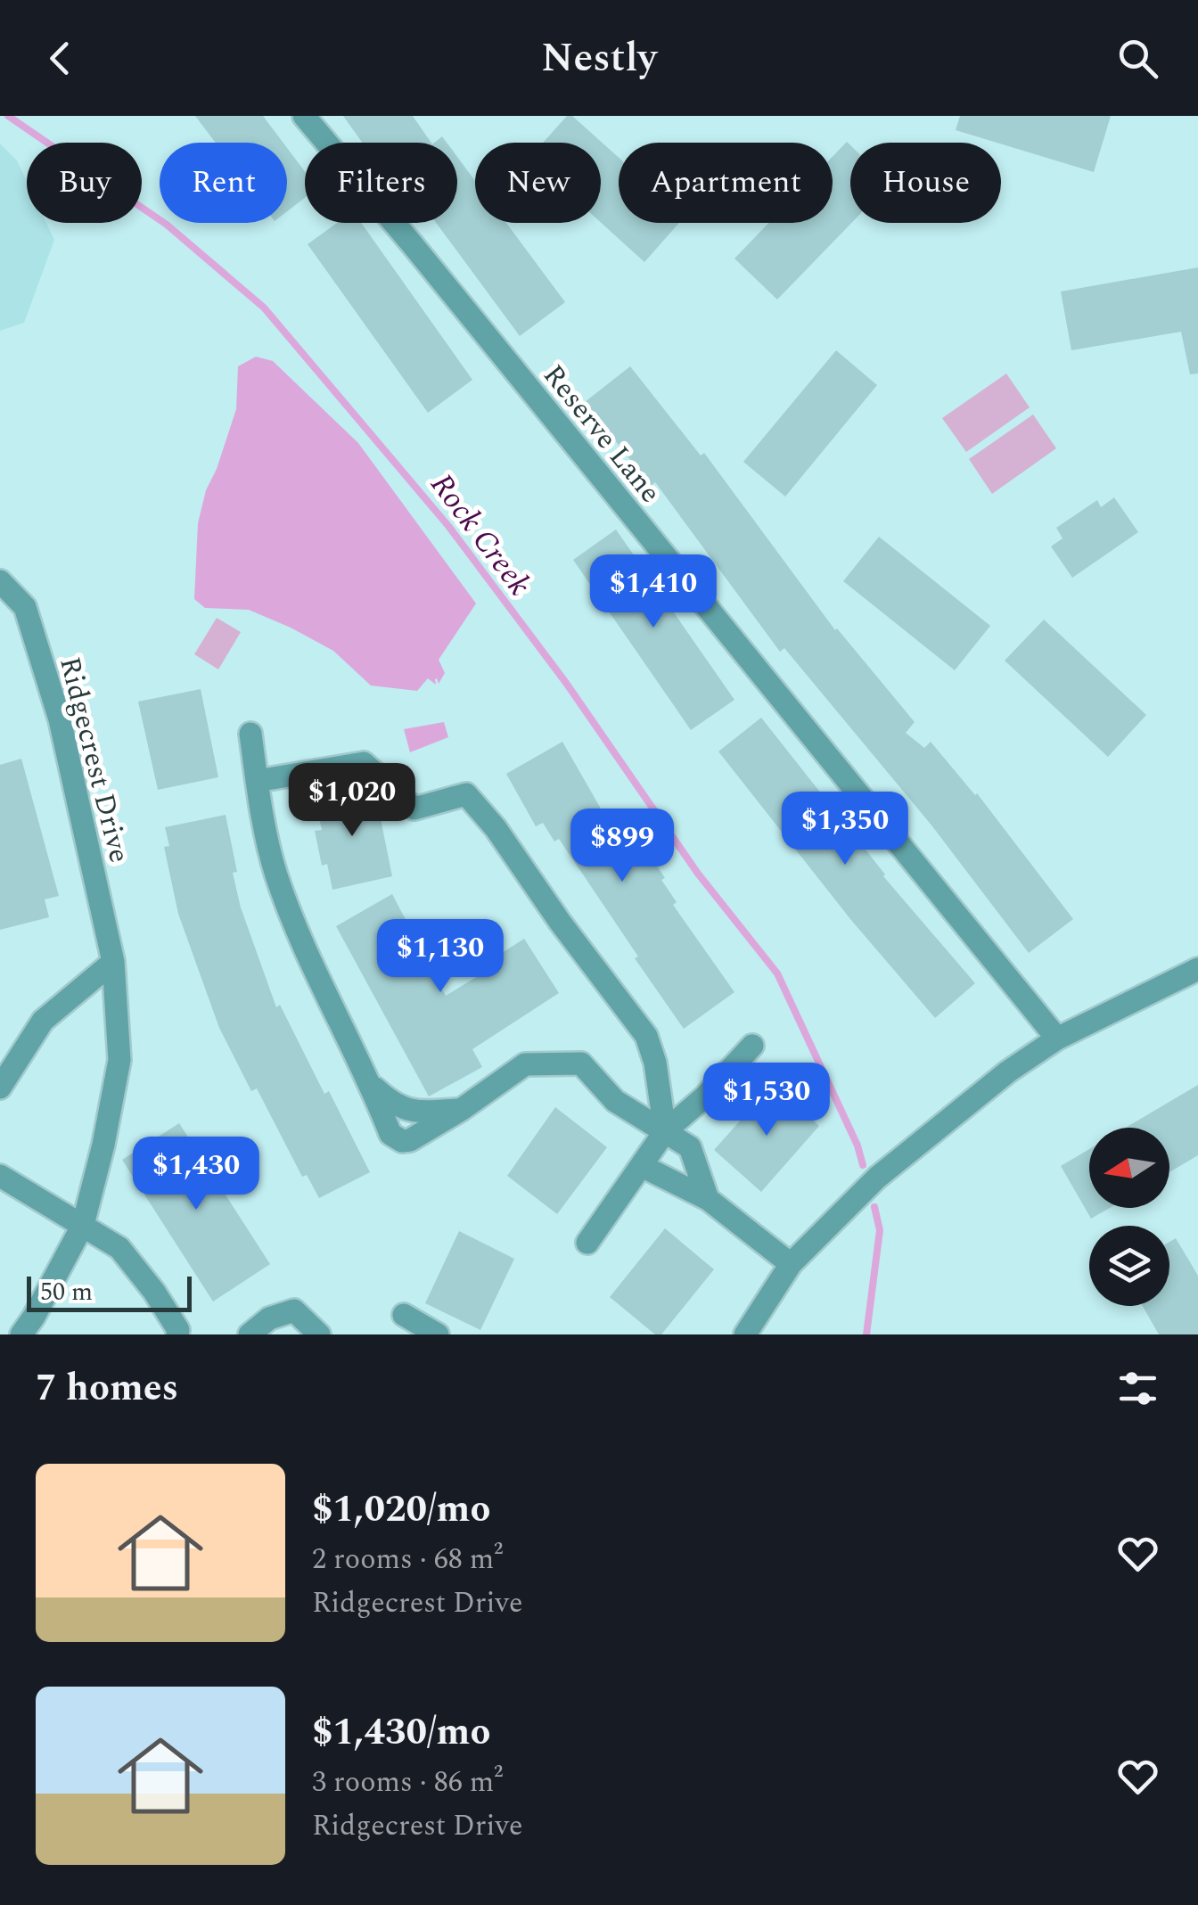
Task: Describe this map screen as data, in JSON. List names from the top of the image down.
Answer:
{
  "streets": {
    "street": ["Reserve Lane", "Ridgecrest Drive"]
  },
  "water": ["Rock Creek"],
  "scale_bar": "50 m",
  "north": "left",
  "page": {
    "header": "Nestly",
    "chip": [
      "Buy",
      "Rent",
      "Filters",
      "New",
      "Apartment",
      "House"
    ],
    "price": [
      "$1,410",
      "$1,020",
      "$1,350",
      "$899",
      "$1,130",
      "$1,530",
      "$1,430"
    ],
    "scale": "50 m",
    "heading": "7 homes",
    "list": [
      {
        "name": "$1,020/mo",
        "note": "2 rooms · 68 m² · Ridgecrest Drive"
      },
      {
        "name": "$1,430/mo",
        "note": "3 rooms · 86 m² · Ridgecrest Drive"
      }
    ]
  }
}
